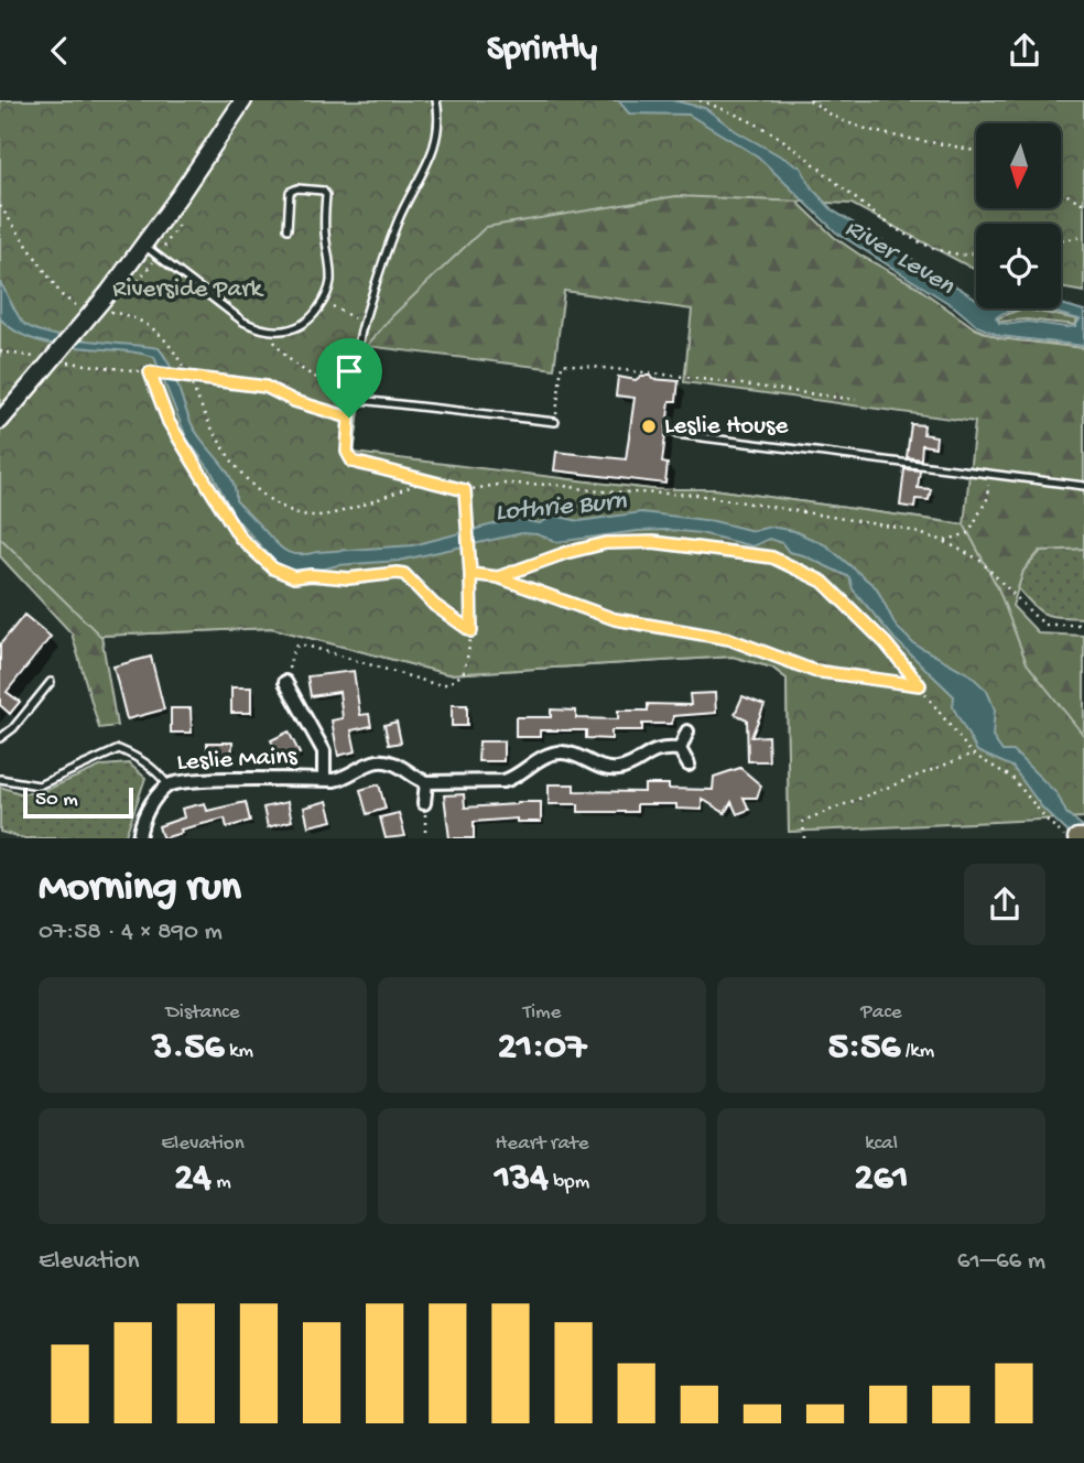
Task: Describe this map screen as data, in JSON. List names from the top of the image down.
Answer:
{
  "streets": {
    "street": ["Leslie Mains"]
  },
  "water": ["River Leven", "Lothrie Burn"],
  "parks": ["Riverside Park"],
  "places": ["Leslie House"],
  "scale_bar": "50 m",
  "north": "bottom",
  "page": {
    "header": "Sprintly",
    "scale": "50 m",
    "heading": ["Morning run", "07:58 · 4 × 890 m"],
    "stats": [
      ["Distance", "3.56 km"],
      ["Time", "21:07"],
      ["Pace", "5:56 /km"],
      ["Elevation", "24 m"],
      ["Heart rate", "134 bpm"],
      ["kcal", "261"]
    ],
    "chart": ["Elevation", "61–66 m"]
  }
}
